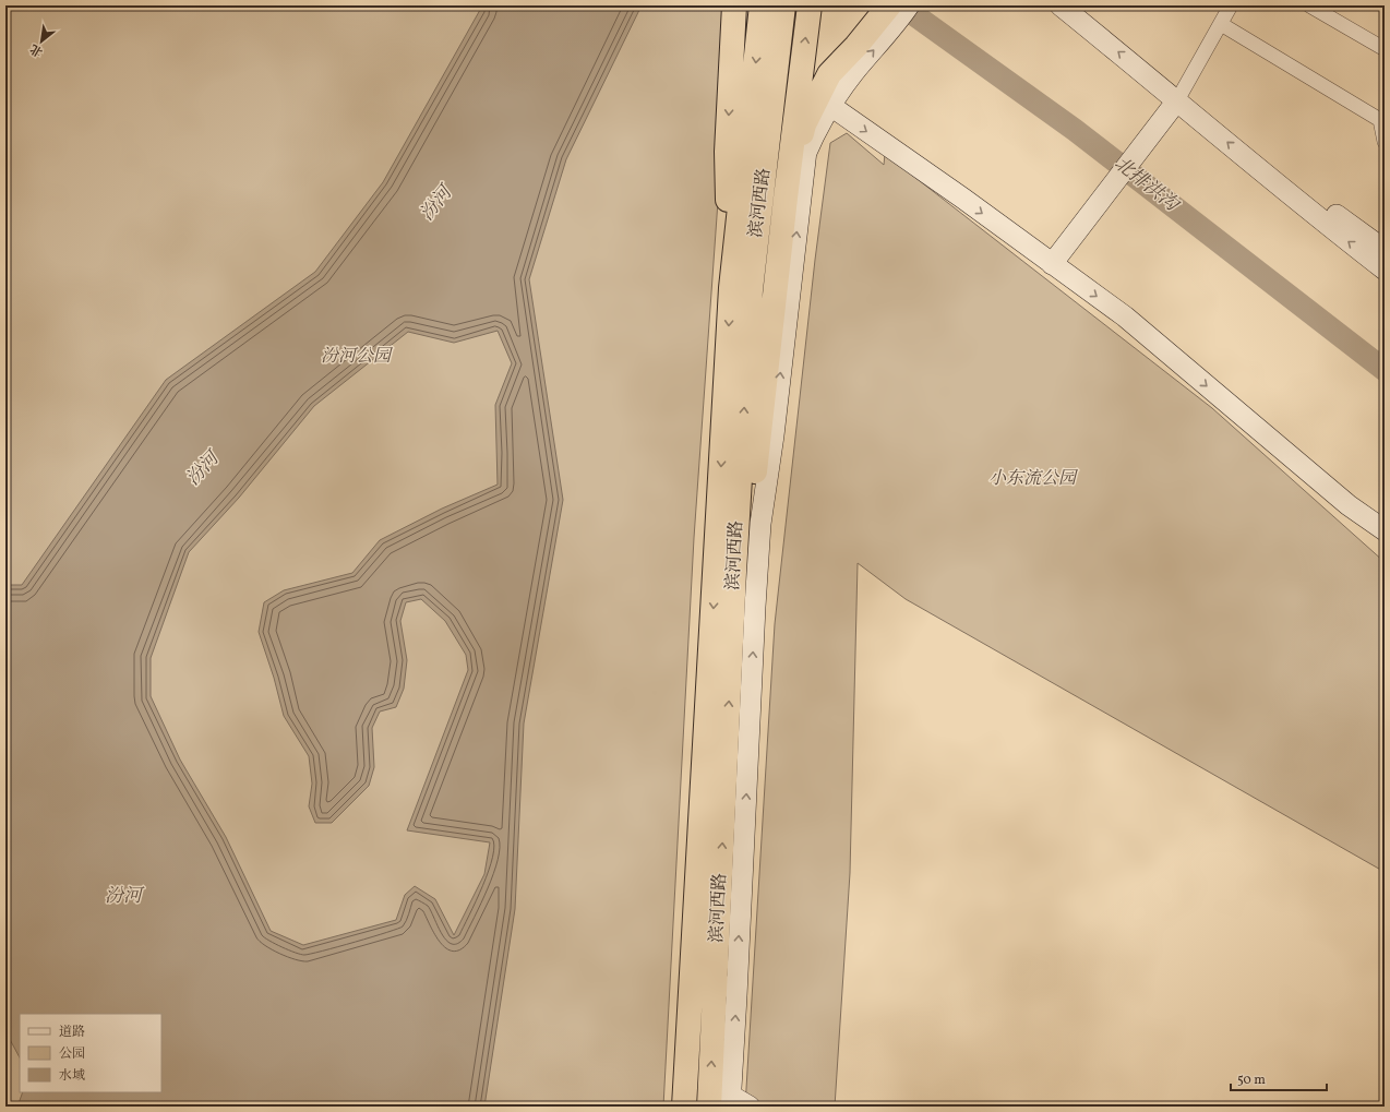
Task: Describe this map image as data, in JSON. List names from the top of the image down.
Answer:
{
  "streets": {
    "highway": ["滨河西路"]
  },
  "water": ["北排洪沟", "汾河"],
  "parks": ["汾河公园", "小东流公园"],
  "legend": ["道路", "公园", "水域"],
  "scale_bar": "50 m",
  "north": "bottom left"
}
